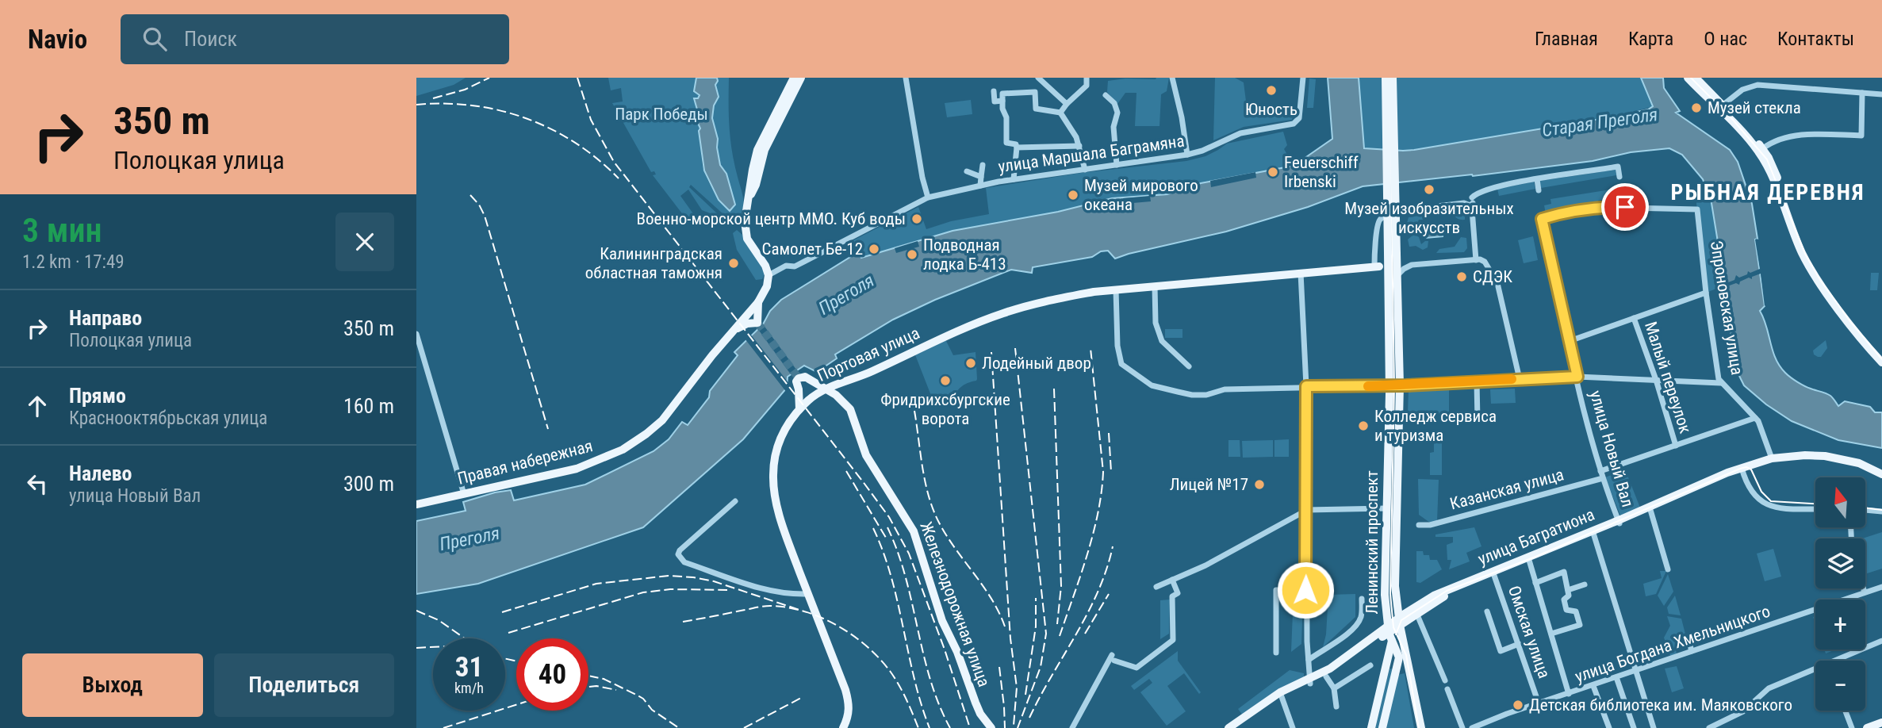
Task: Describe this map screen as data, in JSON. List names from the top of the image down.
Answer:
{
  "streets": {
    "main road": [
      "Портовая улица",
      "Правая набережная",
      "улица Багратиона",
      "Ленинский проспект",
      "Железнодорожная улица"
    ],
    "street": [
      "улица Маршала Баграмяна",
      "Эпроновская улица",
      "Малый переулок",
      "улица Новый Вал",
      "Казанская улица",
      "Омская улица",
      "улица Богдана Хмельницкого"
    ]
  },
  "crossings": [
    ["Эпроновская улица", "Малый переулок"],
    ["Эпроновская улица", "улица Новый Вал"],
    ["Эпроновская улица", "улица Багратиона"],
    ["Портовая улица", "Железнодорожная улица"],
    ["Малый переулок", "улица Новый Вал"],
    ["улица Новый Вал", "Казанская улица"],
    ["улица Новый Вал", "улица Багратиона"],
    ["улица Багратиона", "Ленинский проспект"],
    ["улица Багратиона", "Омская улица"],
    ["Омская улица", "улица Богдана Хмельницкого"]
  ],
  "districts": ["РЫБНАЯ ДЕРЕВНЯ"],
  "water": ["Старая Преголя", "Преголя"],
  "parks": ["Парк Победы"],
  "places": [
    "Юность",
    "Музей стекла",
    "Feuerschiff Irbenski",
    "Музей изобразительных искусств",
    "Музей мирового океана",
    "Военно-морской центр ММО. Куб воды",
    "Самолет Бе-12",
    "Подводная лодка Б-413",
    "Калининградская областная таможня",
    "СДЭК",
    "Лодейный двор",
    "Фридрихсбургские ворота",
    "Колледж сервиса и туризма",
    "Лицей №17",
    "Детская библиотека им. Маяковского"
  ],
  "north": "top",
  "page": {
    "header": "Navio",
    "search": "Поиск",
    "nav": [
      "Главная",
      "Карта",
      "О нас",
      "Контакты"
    ],
    "turn": ["350 m", "Полоцкая улица"],
    "heading": ["3 мин", "1.2 km · 17:49"],
    "list": [
      {
        "name": "Направо",
        "note": "Полоцкая улица",
        "value": "350 m"
      },
      {
        "name": "Прямо",
        "note": "Краснооктябрьская улица",
        "value": "160 m"
      },
      {
        "name": "Налево",
        "note": "улица Новый Вал",
        "value": "300 m"
      }
    ],
    "map_buttons": ["+", "−"],
    "speed": "31 km/h",
    "limit": "40",
    "buttons": ["Выход", "Поделиться"]
  }
}
